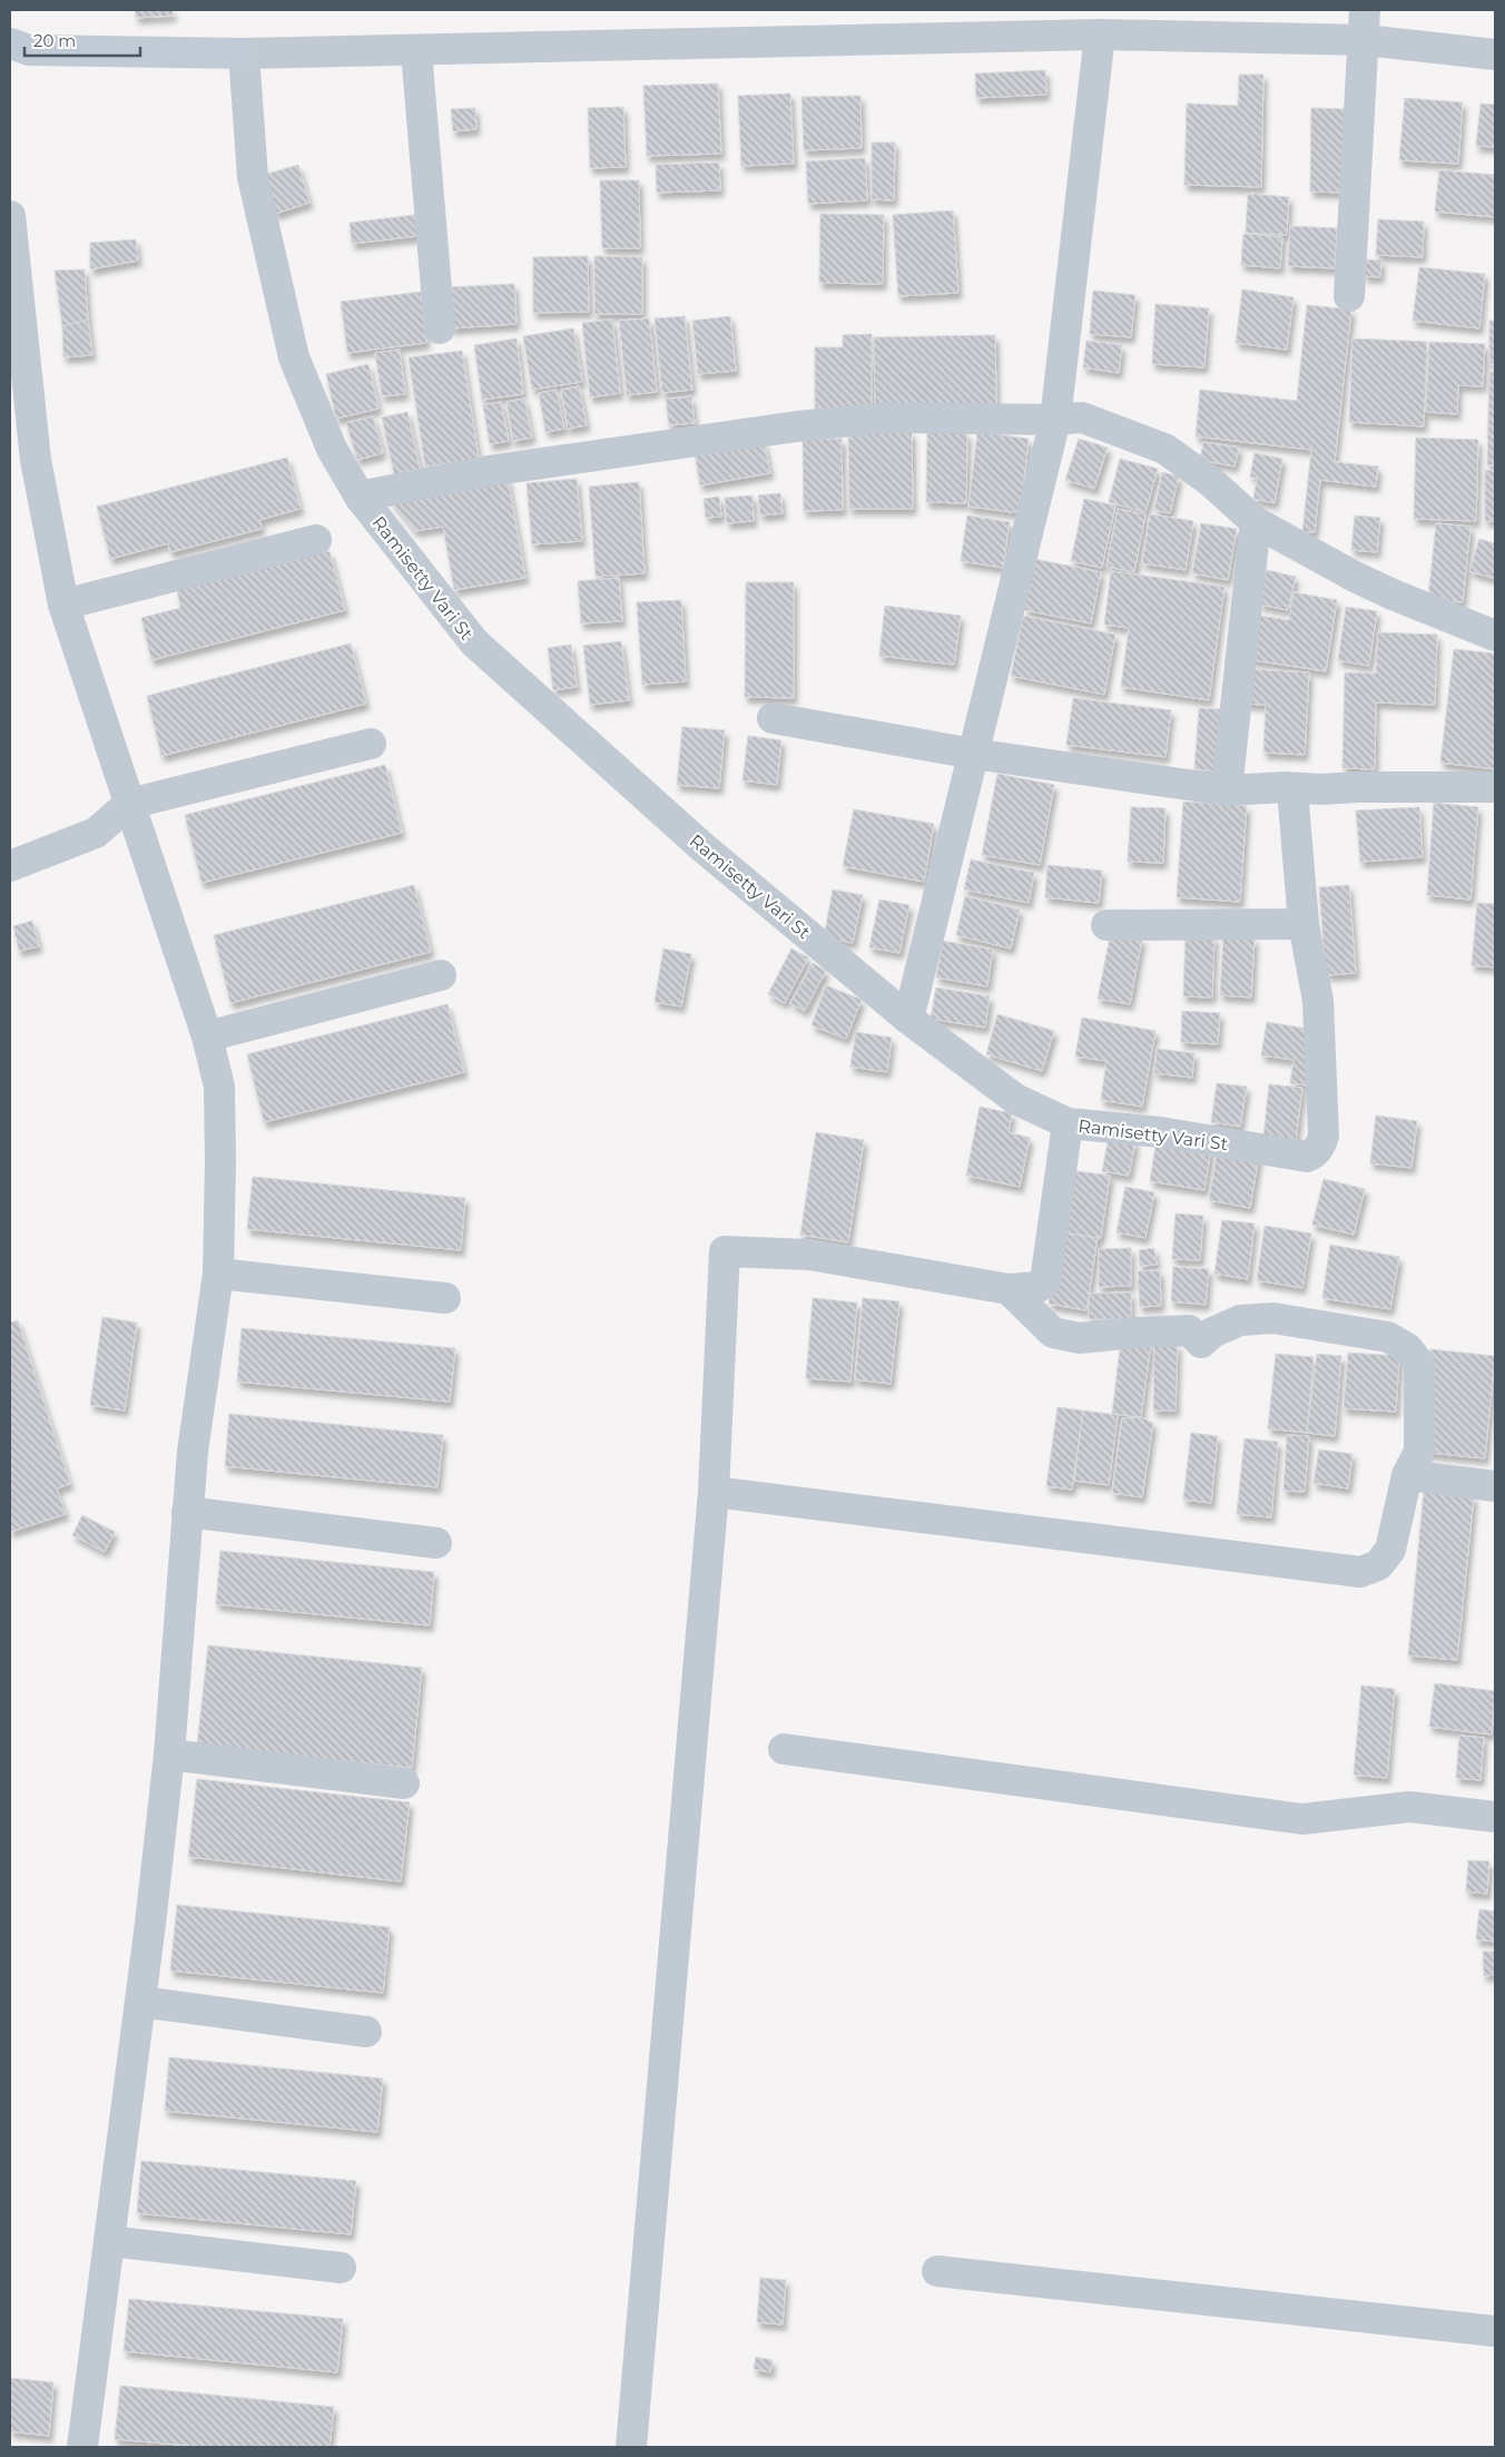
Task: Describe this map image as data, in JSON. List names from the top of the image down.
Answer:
{
  "streets": {
    "street": ["Ramisetty Vari St"]
  },
  "scale_bar": "20 m"
}
